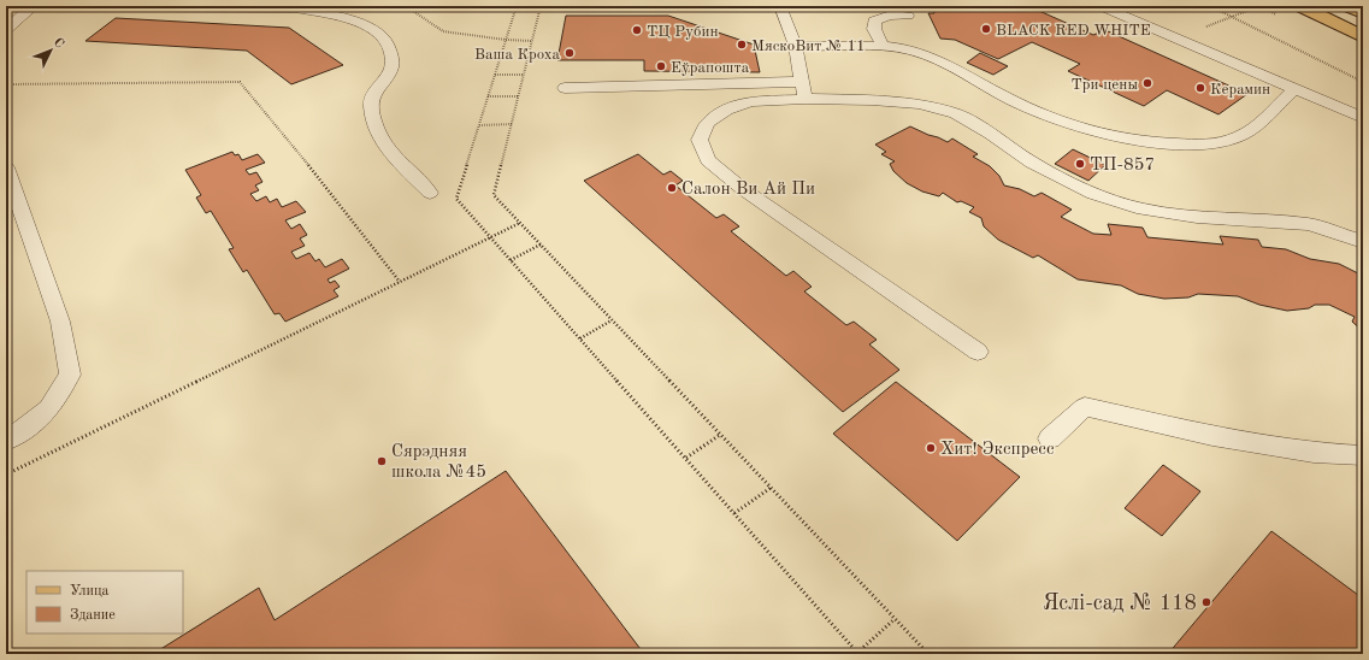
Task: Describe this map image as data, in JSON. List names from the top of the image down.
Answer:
{
  "places": [
    "BLACK RED WHITE",
    "ТЦ Рубин",
    "МяскоВит № 11",
    "Ваша Кроха",
    "Еўрапошта",
    "Три цены",
    "Керамин",
    "ТП-857",
    "Салон Ви Ай Пи",
    "Хит! Экспресс",
    "Сярэдняя школа №45",
    "Яслі-сад № 118"
  ],
  "legend": ["Улица", "Здание"],
  "north": "top right"
}
